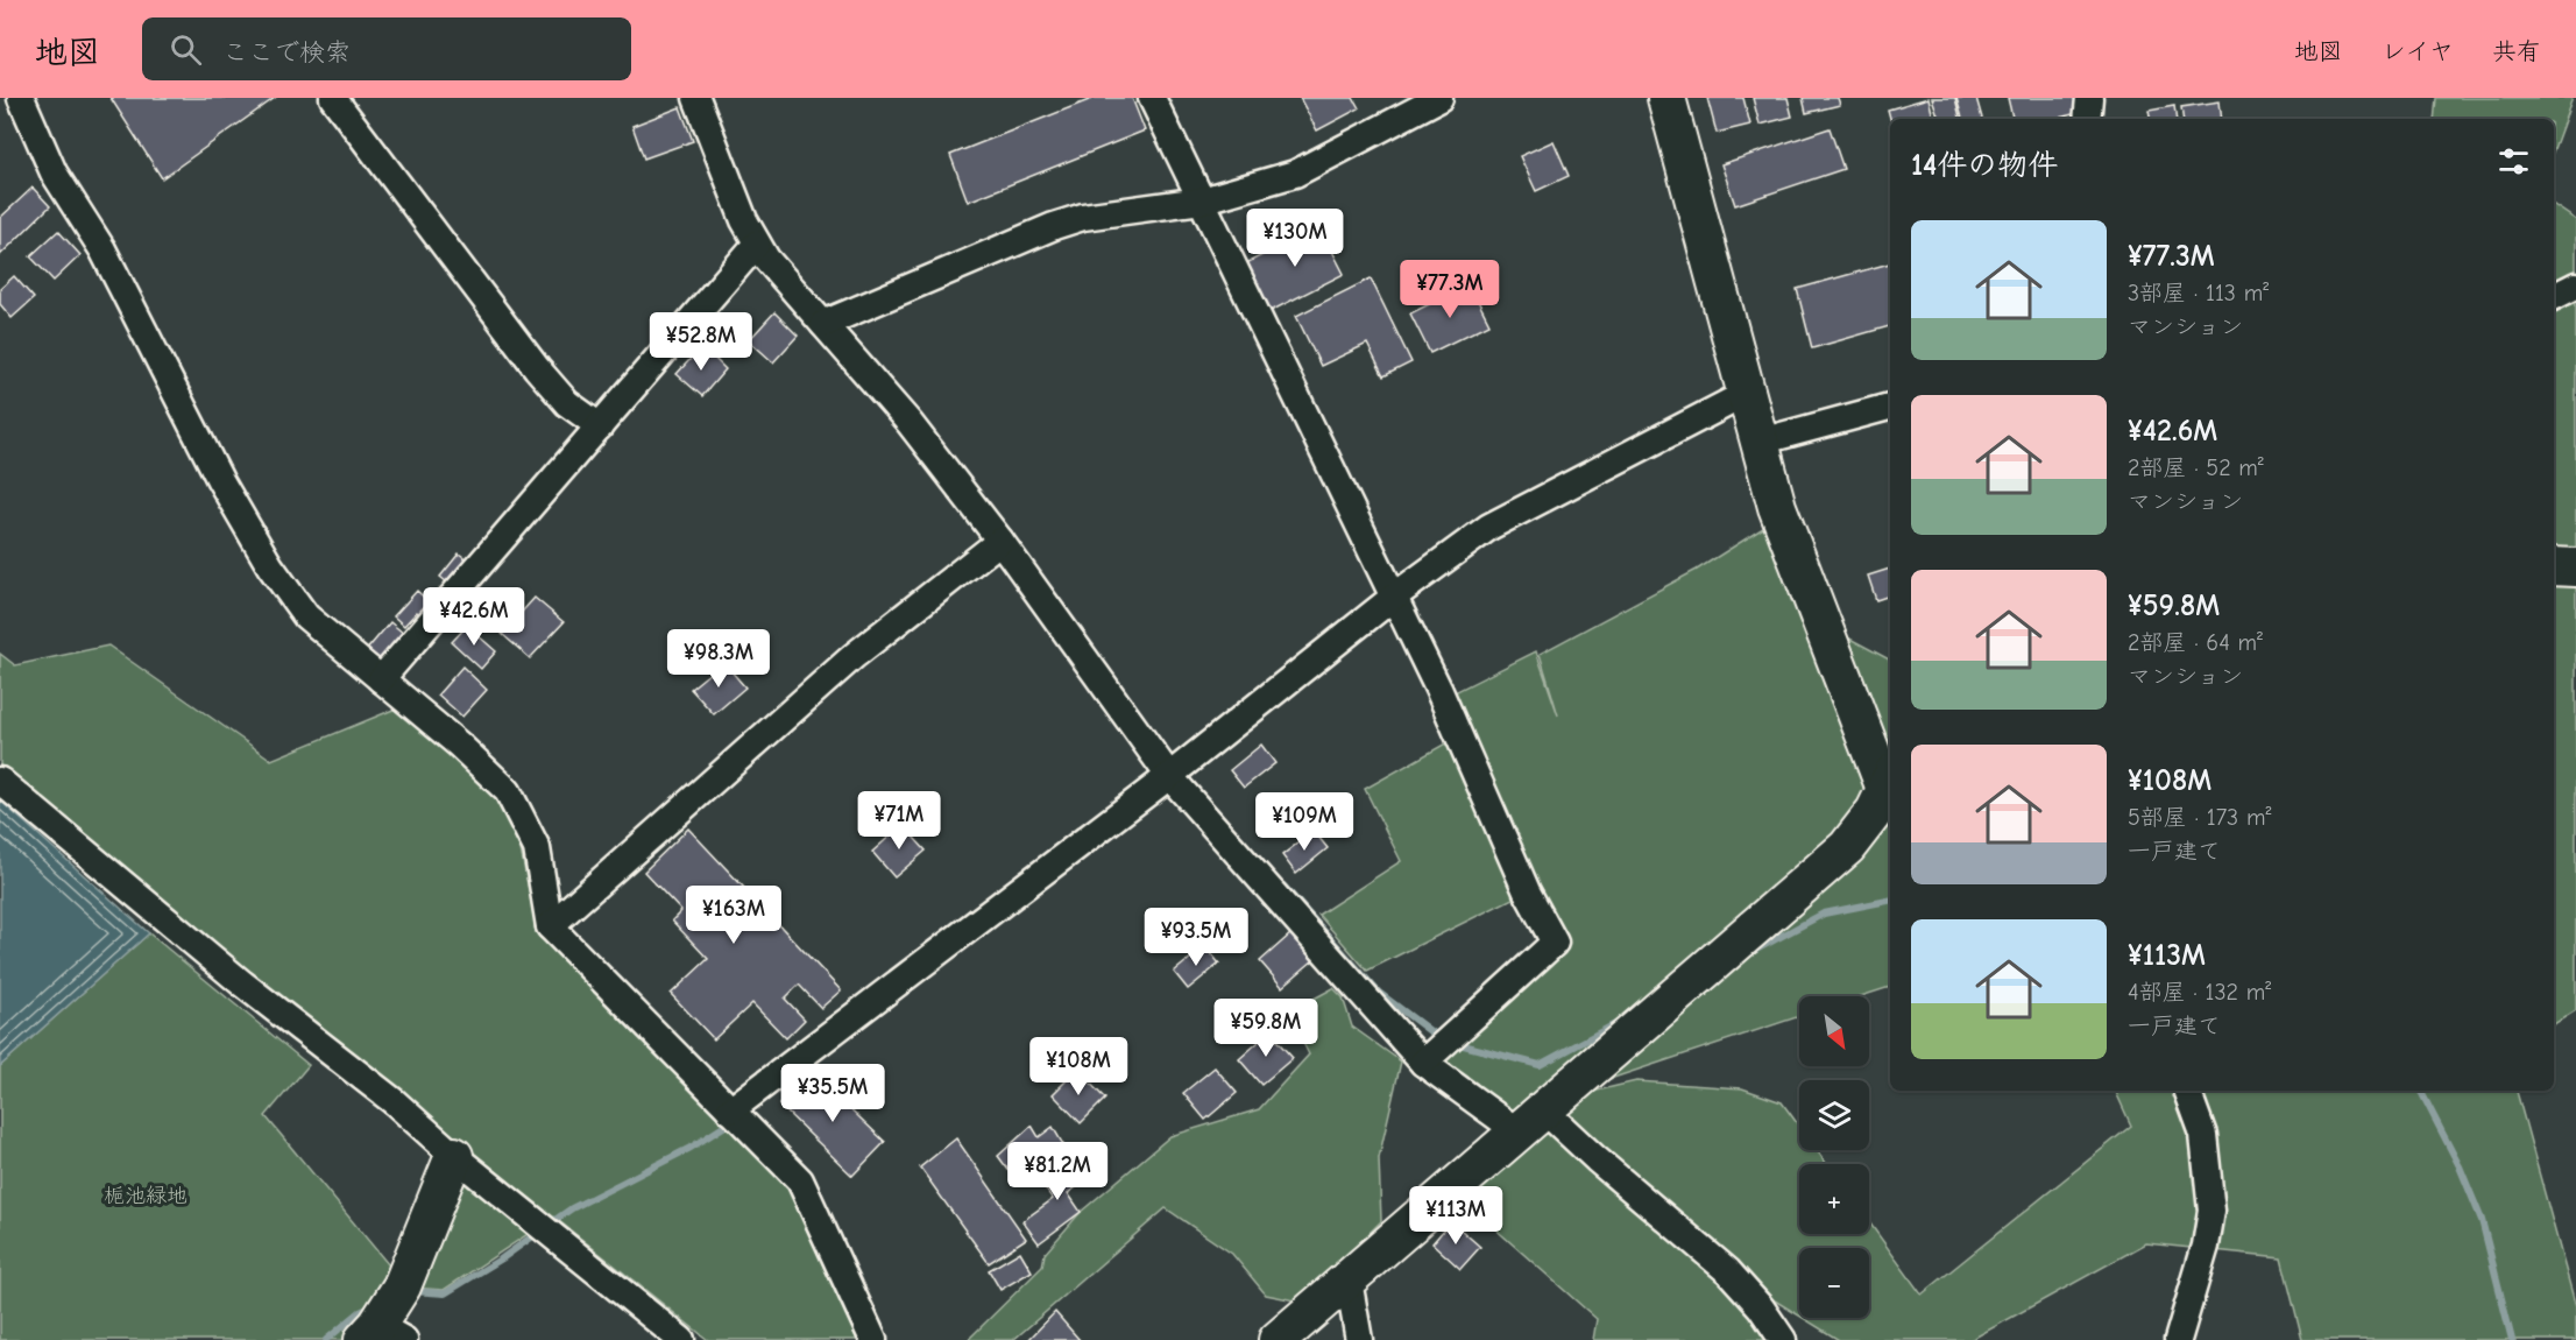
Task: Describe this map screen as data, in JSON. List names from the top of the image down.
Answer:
{
  "parks": ["梔池緑地"],
  "north": "bottom right",
  "page": {
    "header": "地図",
    "search": "ここで検索",
    "nav": ["地図", "レイヤ", "共有"],
    "heading": "14件の物件",
    "list": [
      {
        "name": "¥77.3M",
        "note": "3部屋 · 113 m² · マンション"
      },
      {
        "name": "¥42.6M",
        "note": "2部屋 · 52 m² · マンション"
      },
      {
        "name": "¥59.8M",
        "note": "2部屋 · 64 m² · マンション"
      },
      {
        "name": "¥108M",
        "note": "5部屋 · 173 m² · 一戸建て"
      },
      {
        "name": "¥113M",
        "note": "4部屋 · 132 m² · 一戸建て"
      }
    ],
    "price": [
      "¥130M",
      "¥77.3M",
      "¥52.8M",
      "¥42.6M",
      "¥98.3M",
      "¥71M",
      "¥109M",
      "¥163M",
      "¥93.5M",
      "¥59.8M",
      "¥108M",
      "¥35.5M",
      "¥81.2M",
      "¥113M"
    ],
    "map_buttons": ["+", "−"]
  }
}
